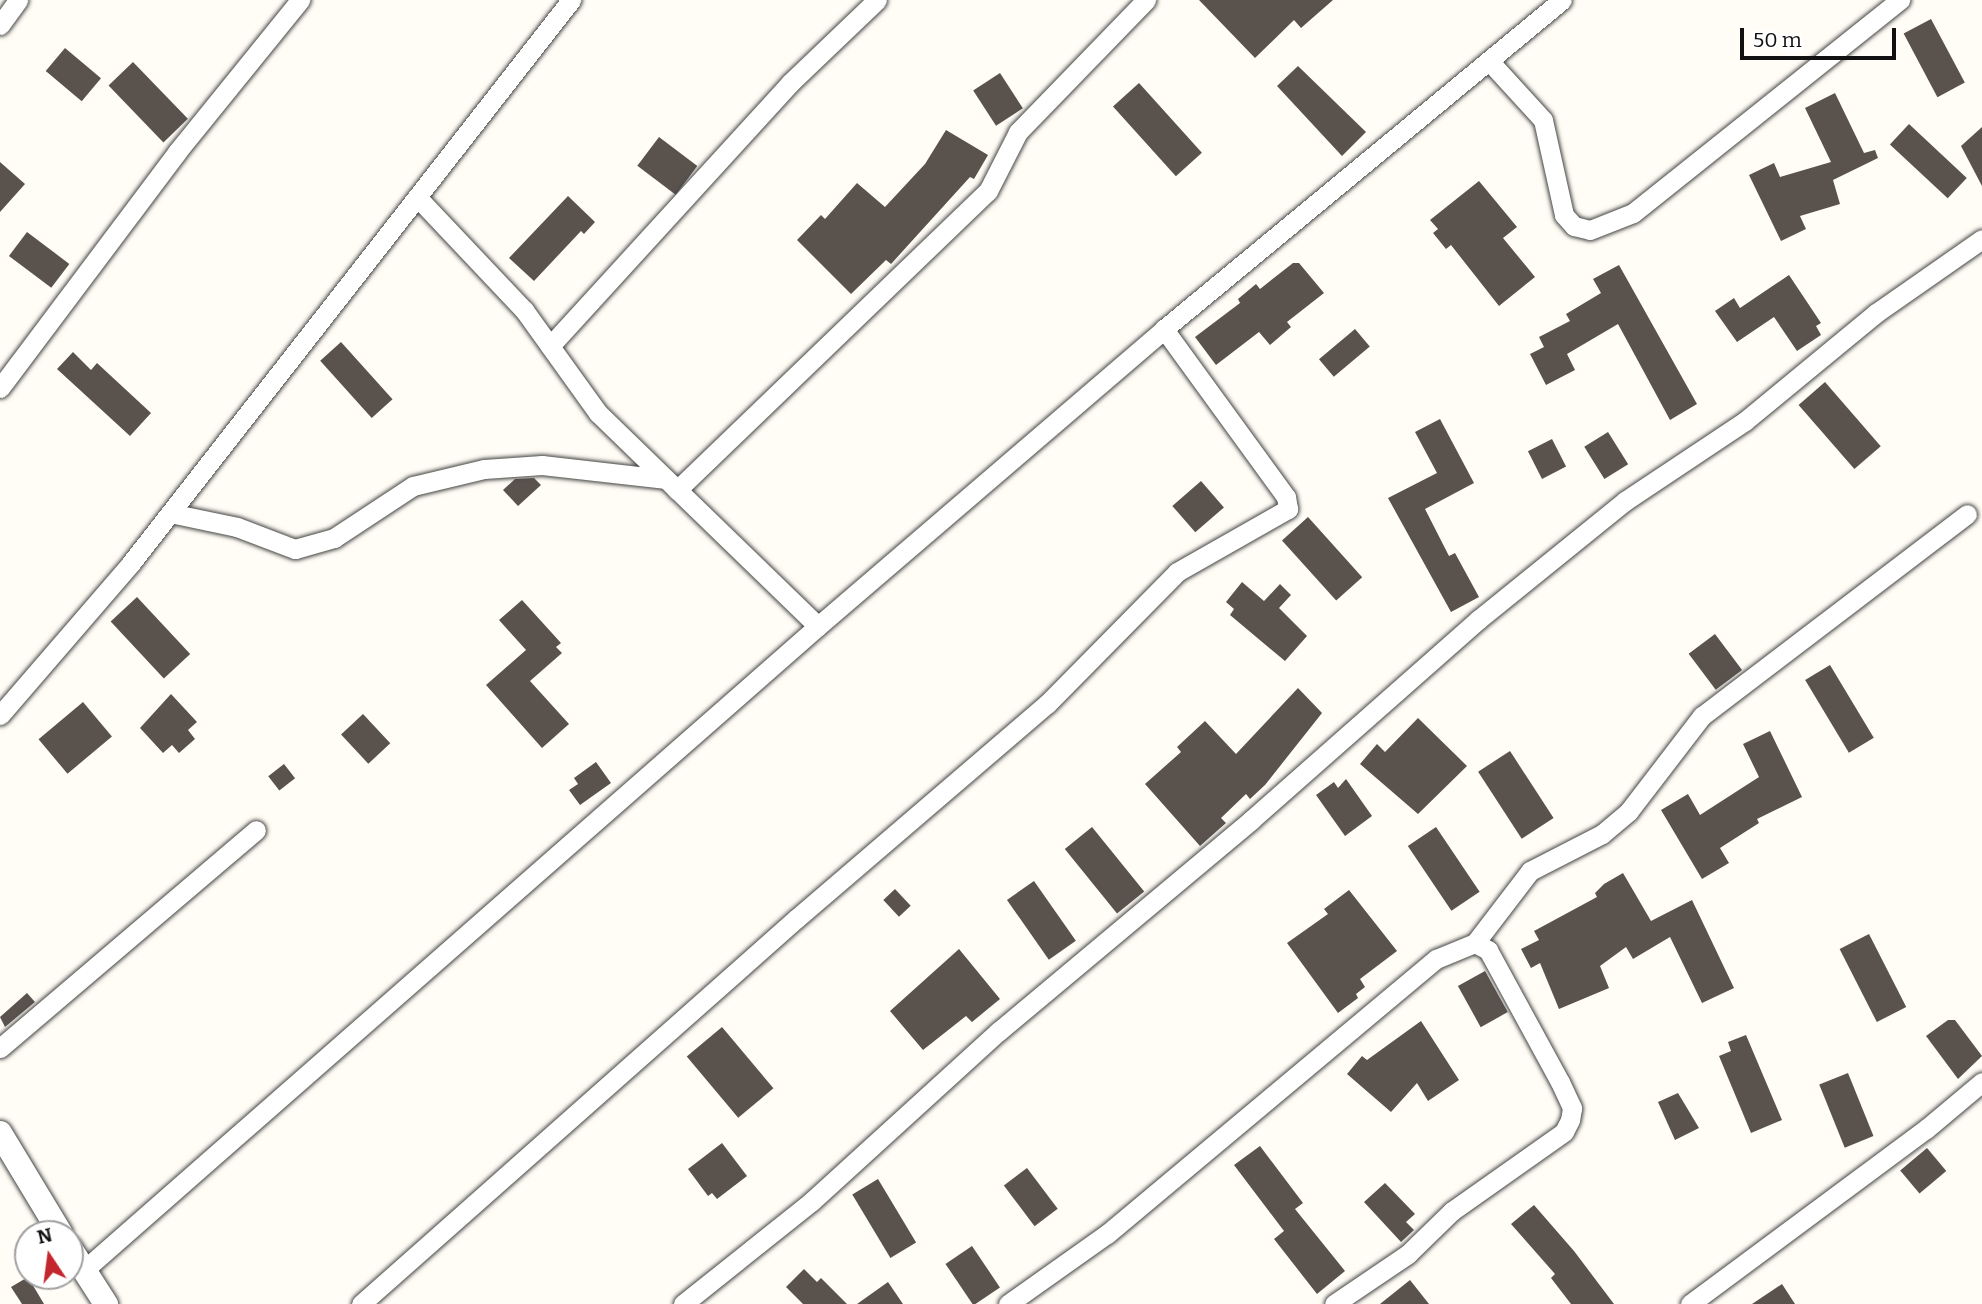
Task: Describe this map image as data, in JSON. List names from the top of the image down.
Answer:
{
  "scale_bar": "50 m",
  "north": "top"
}
